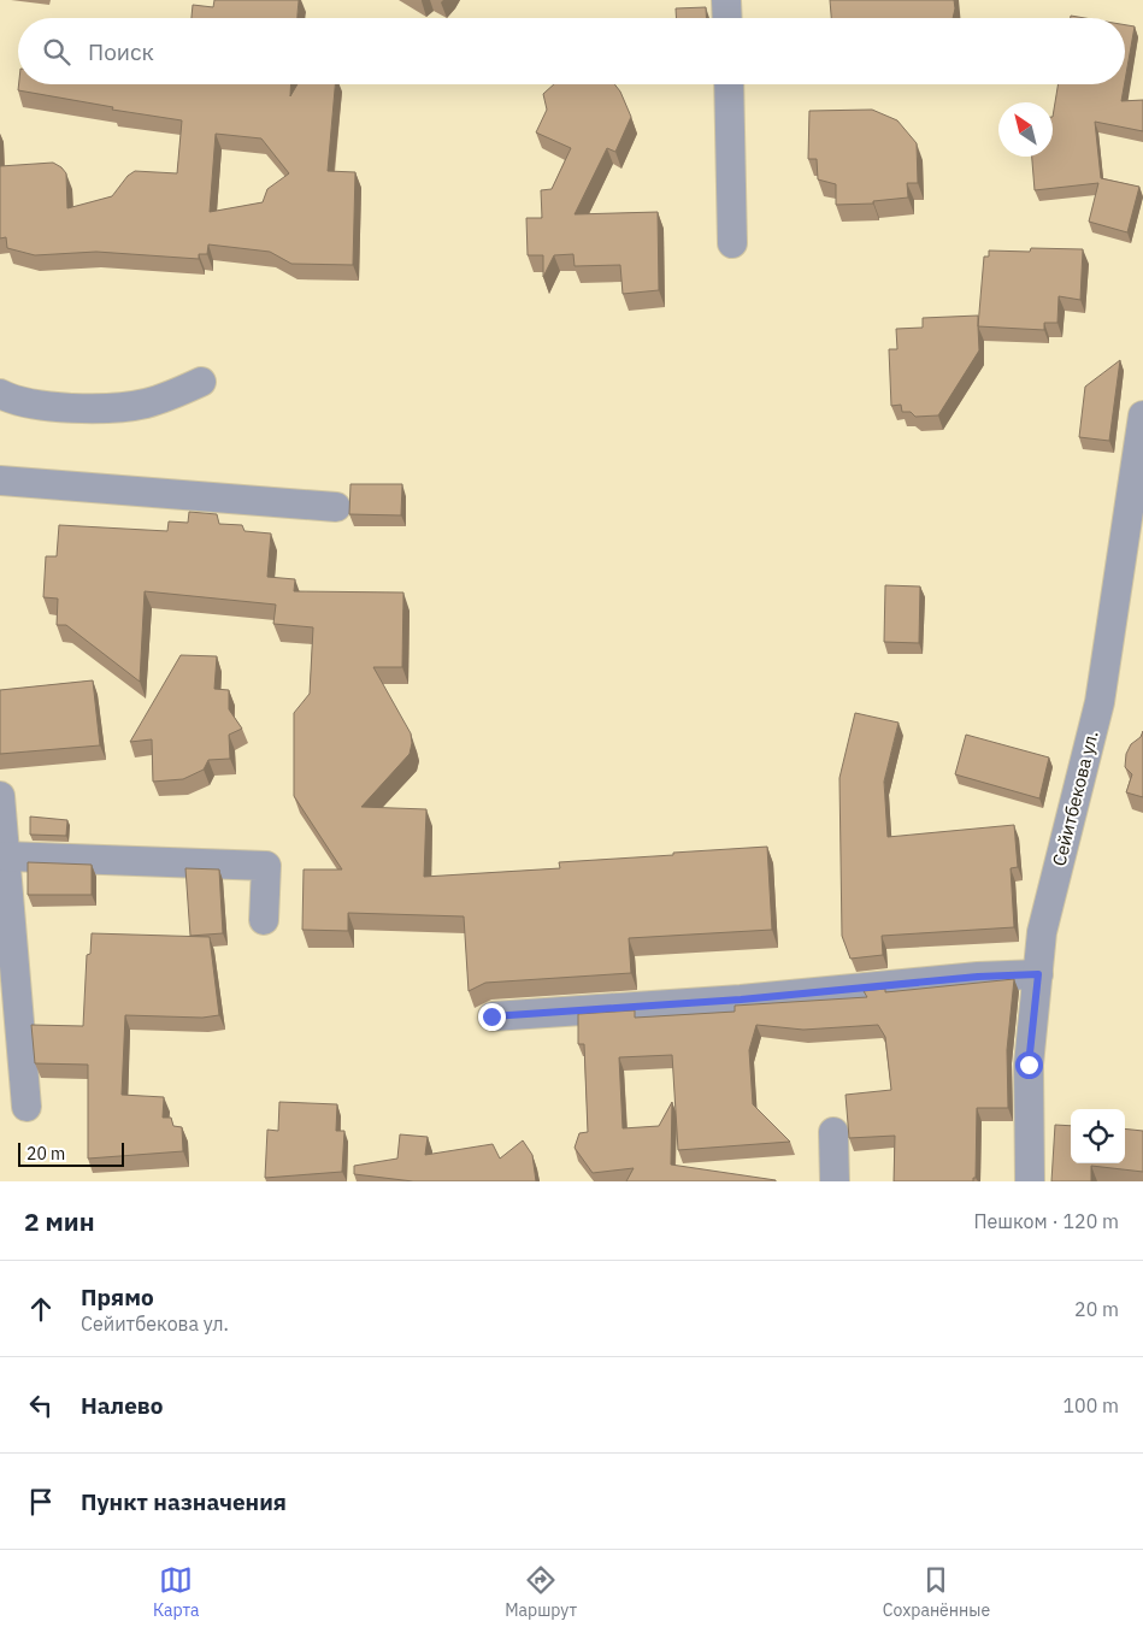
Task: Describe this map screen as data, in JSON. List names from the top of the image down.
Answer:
{
  "streets": {
    "street": ["Сейитбекова ул."]
  },
  "scale_bar": "20 m",
  "north": "top left",
  "page": {
    "search": "Поиск",
    "scale": "20 m",
    "heading": ["2 мин", "Пешком · 120 m"],
    "list": [
      ["Прямо", "Сейитбекова ул.", "20 m"],
      ["Налево", "100 m"],
      "Пункт назначения"
    ],
    "nav": ["Карта", "Маршрут", "Сохранённые"]
  }
}
